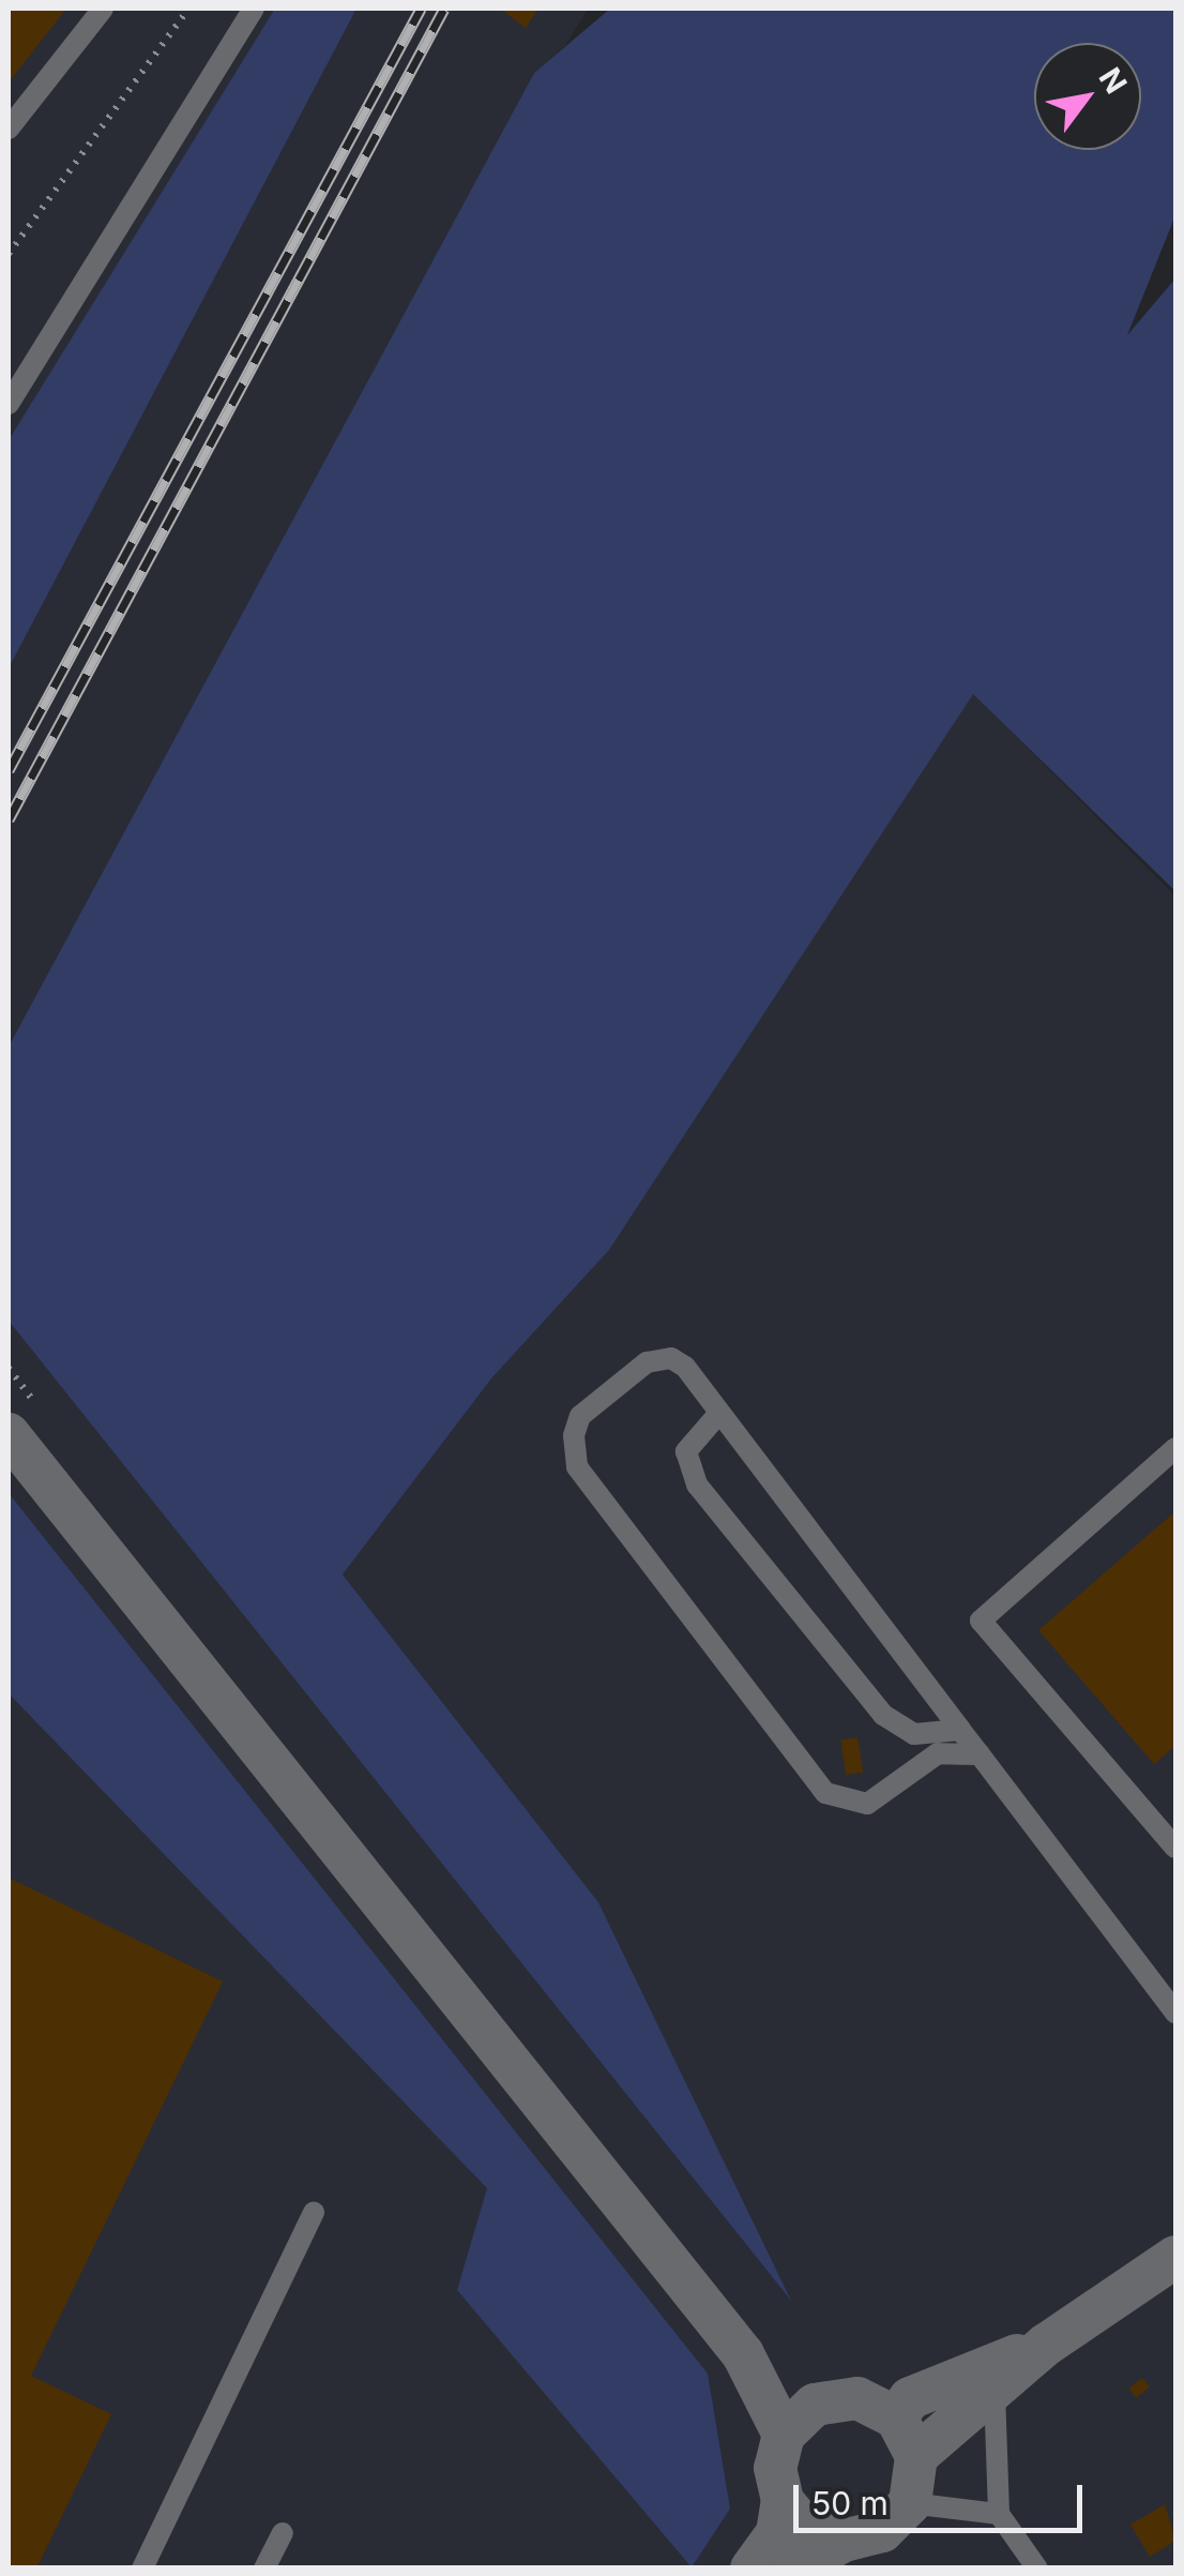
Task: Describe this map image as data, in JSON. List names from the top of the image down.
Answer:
{
  "scale_bar": "50 m",
  "north": "top right"
}
